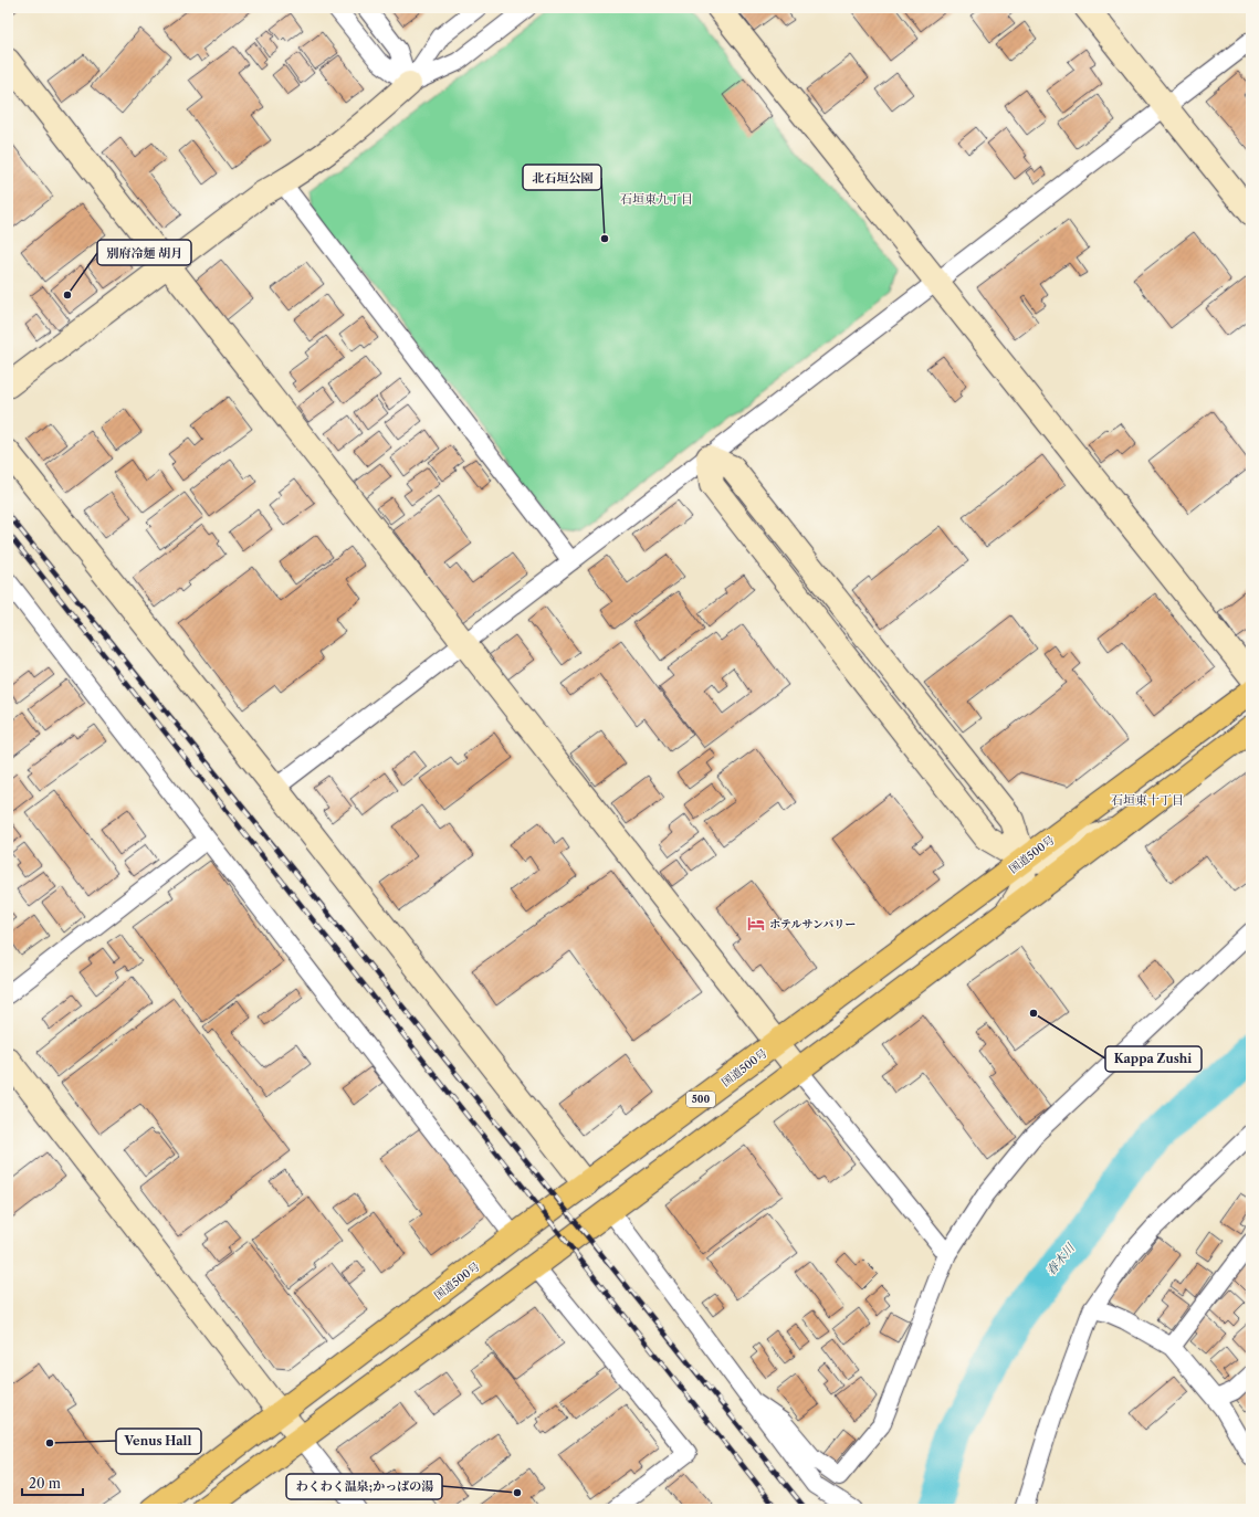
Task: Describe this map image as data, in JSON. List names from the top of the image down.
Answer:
{
  "streets": {
    "highway": ["国道500号", "500"]
  },
  "districts": ["石垣東九丁目", "石垣東十丁目"],
  "water": ["春木川"],
  "places": {
    "other": [
      "北石垣公園",
      "別府冷麺 胡月",
      "Kappa Zushi",
      "Venus Hall",
      "わくわく温泉;かっぱの湯"
    ],
    "hotel": ["ホテルサンバリー"]
  },
  "scale_bar": "20 m"
}
